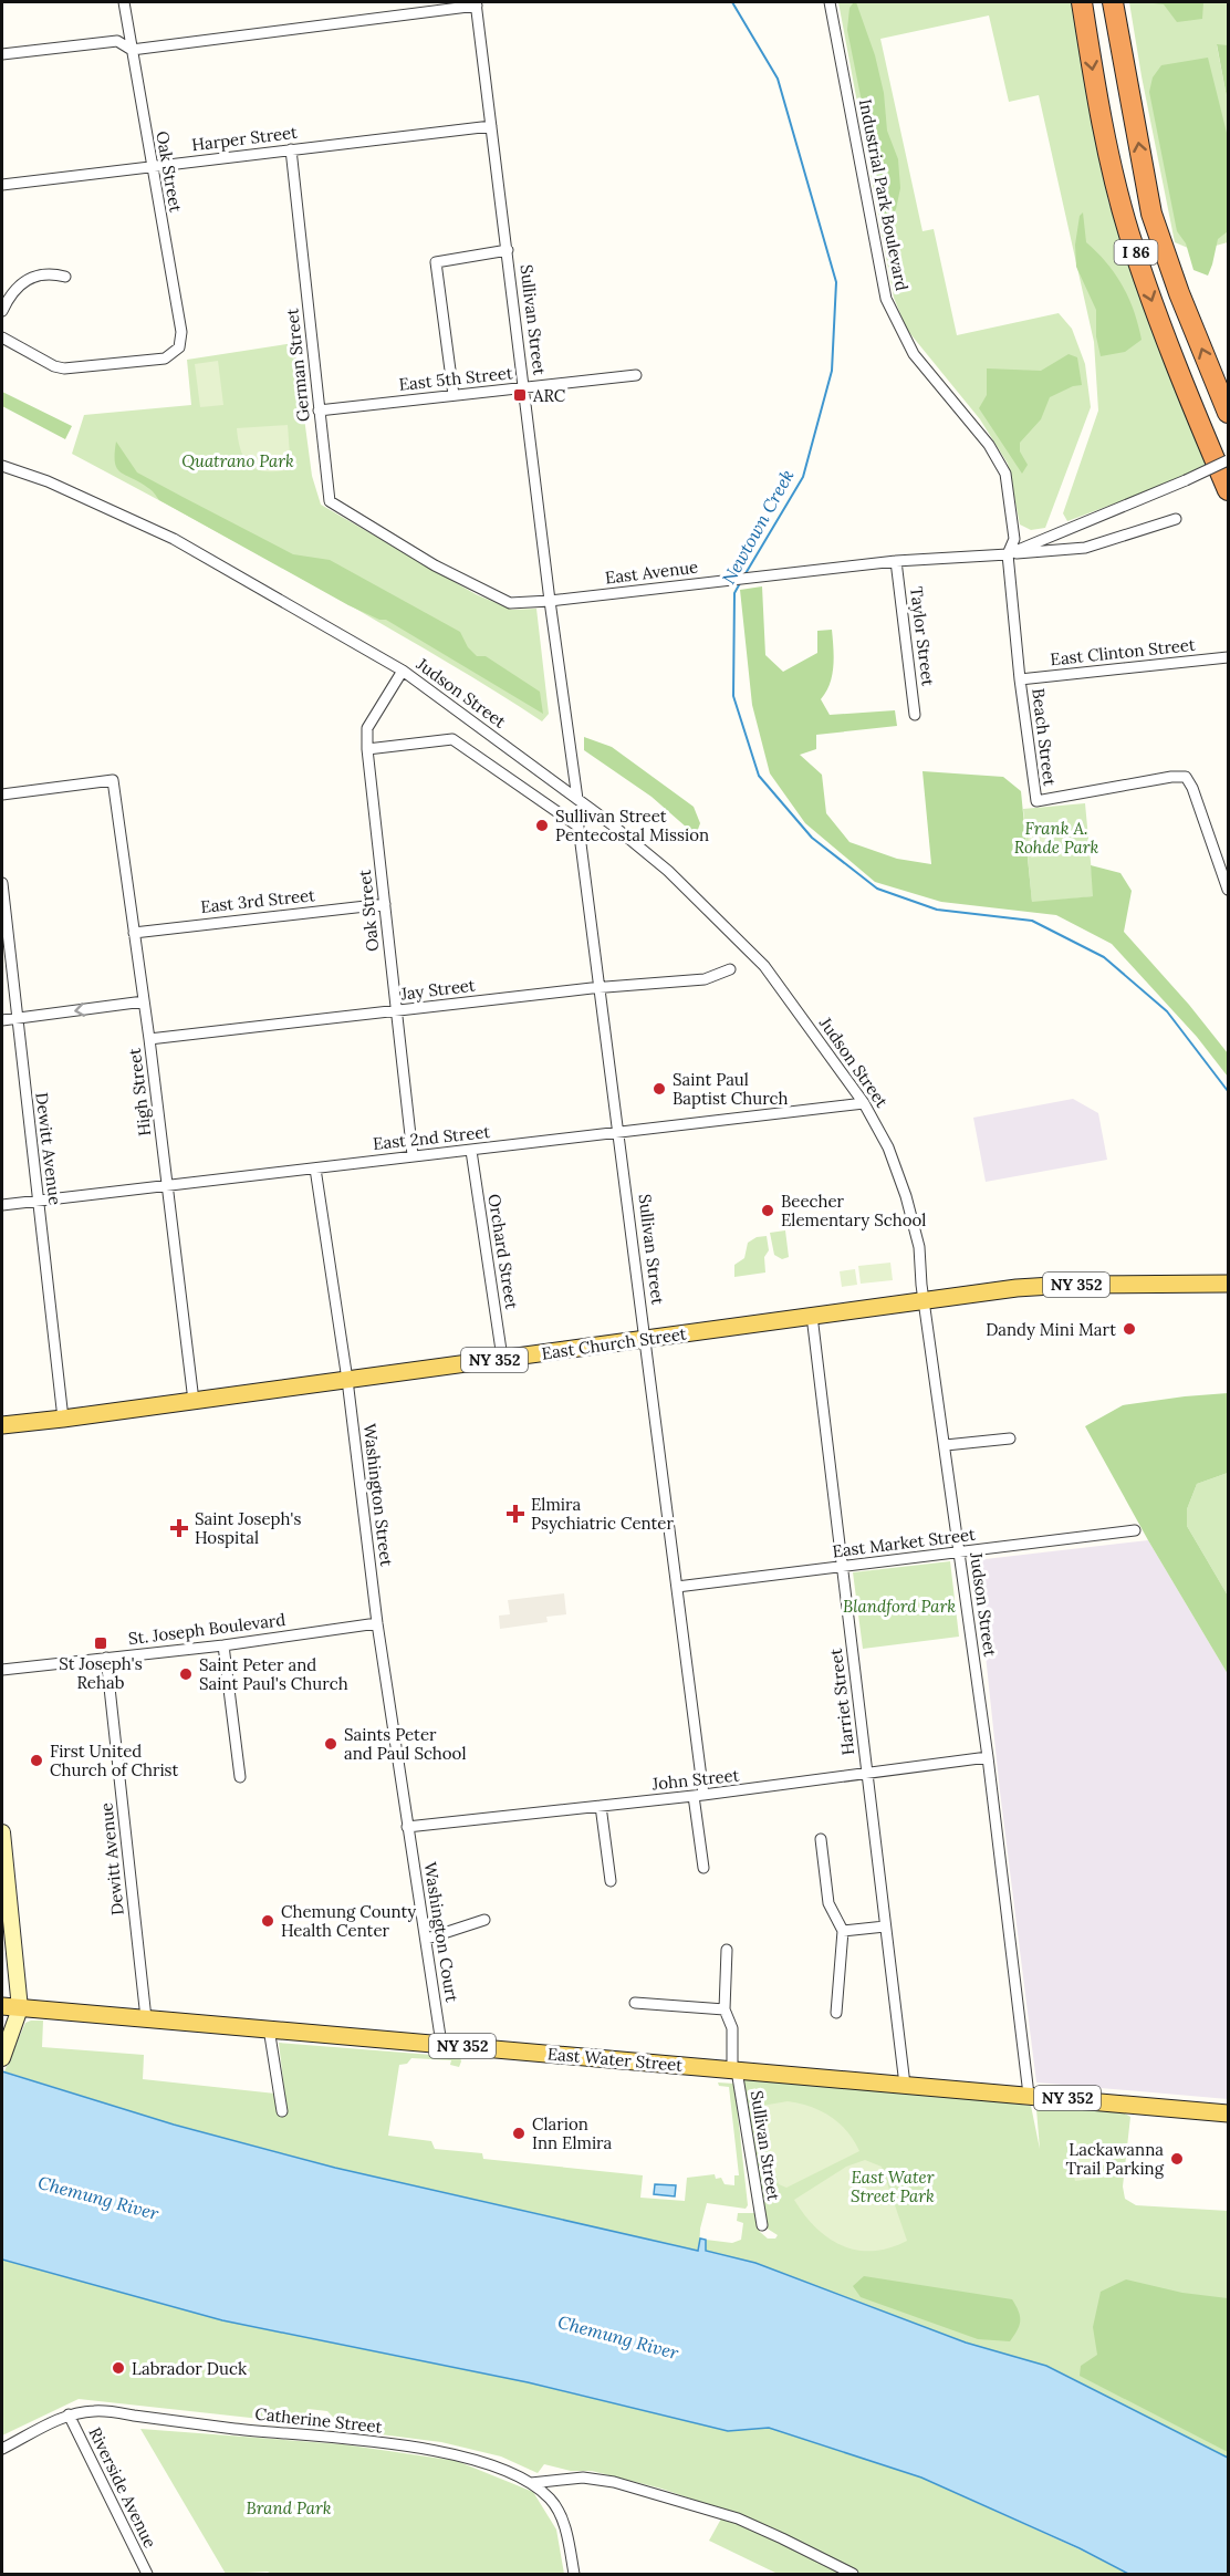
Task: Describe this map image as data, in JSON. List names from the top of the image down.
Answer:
{
  "streets": {
    "highway": ["I 86"],
    "main road": ["NY 352", "East Church Street", "East Water Street"],
    "street": [
      "Harper Street",
      "Oak Street",
      "Industrial Park Boulevard",
      "Sullivan Street",
      "German Street",
      "East 5th Street",
      "East Avenue",
      "Taylor Street",
      "East Clinton Street",
      "Judson Street",
      "Beach Street",
      "East 3rd Street",
      "Jay Street",
      "High Street",
      "East 2nd Street",
      "Dewitt Avenue",
      "Orchard Street",
      "Washington Street",
      "East Market Street",
      "St. Joseph Boulevard",
      "Harriet Street",
      "John Street",
      "Washington Court",
      "Catherine Street",
      "Riverside Avenue"
    ]
  },
  "crossings": [
    ["Harper Street", "Oak Street"],
    ["Harper Street", "Sullivan Street"],
    ["Harper Street", "German Street"],
    ["Oak Street", "Sullivan Street"],
    ["Oak Street", "Judson Street"],
    ["Oak Street", "East 3rd Street"],
    ["Oak Street", "Jay Street"],
    ["Oak Street", "East 2nd Street"],
    ["Industrial Park Boulevard", "East Avenue"],
    ["Industrial Park Boulevard", "Beach Street"],
    ["Sullivan Street", "East 5th Street"],
    ["Sullivan Street", "East Avenue"],
    ["Sullivan Street", "Judson Street"],
    ["Sullivan Street", "Jay Street"],
    ["Sullivan Street", "East 2nd Street"],
    ["Sullivan Street", "East Church Street"],
    ["Sullivan Street", "East Market Street"],
    ["Sullivan Street", "John Street"],
    ["Sullivan Street", "East Water Street"],
    ["German Street", "East 5th Street"],
    ["German Street", "East Avenue"],
    ["East Avenue", "Taylor Street"],
    ["East Avenue", "Beach Street"],
    ["East Clinton Street", "Beach Street"],
    ["Judson Street", "East 2nd Street"],
    ["Judson Street", "East Church Street"],
    ["Judson Street", "East Market Street"],
    ["Judson Street", "John Street"],
    ["Judson Street", "East Water Street"],
    ["East 3rd Street", "High Street"],
    ["Jay Street", "High Street"],
    ["High Street", "East 2nd Street"],
    ["High Street", "East Church Street"],
    ["East 2nd Street", "Dewitt Avenue"],
    ["East 2nd Street", "Orchard Street"],
    ["East 2nd Street", "Washington Street"],
    ["Dewitt Avenue", "East Church Street"],
    ["Dewitt Avenue", "St. Joseph Boulevard"],
    ["Dewitt Avenue", "East Water Street"],
    ["Orchard Street", "East Church Street"],
    ["East Church Street", "Washington Street"],
    ["East Church Street", "Harriet Street"],
    ["Washington Street", "St. Joseph Boulevard"],
    ["Washington Street", "John Street"],
    ["Washington Street", "Washington Court"],
    ["East Market Street", "Harriet Street"],
    ["Harriet Street", "John Street"],
    ["Harriet Street", "East Water Street"],
    ["John Street", "Washington Court"],
    ["Washington Court", "East Water Street"],
    ["Catherine Street", "Riverside Avenue"]
  ],
  "water": ["Newtown Creek", "Chemung River"],
  "parks": [
    "Quatrano Park",
    "Frank A. Rohde Park",
    "Blandford Park",
    "East Water Street Park",
    "Brand Park"
  ],
  "places": {
    "transit": ["ARC", "St Joseph's Rehab"],
    "other": [
      "Sullivan Street Pentecostal Mission",
      "Saint Paul Baptist Church",
      "Beecher Elementary School",
      "Dandy Mini Mart",
      "Saint Peter and Saint Paul's Church",
      "Saints Peter and Paul School",
      "First United Church of Christ",
      "Chemung County Health Center",
      "Clarion Inn Elmira",
      "Lackawanna Trail Parking",
      "Labrador Duck"
    ],
    "health": ["Elmira Psychiatric Center", "Saint Joseph's Hospital"]
  }
}
